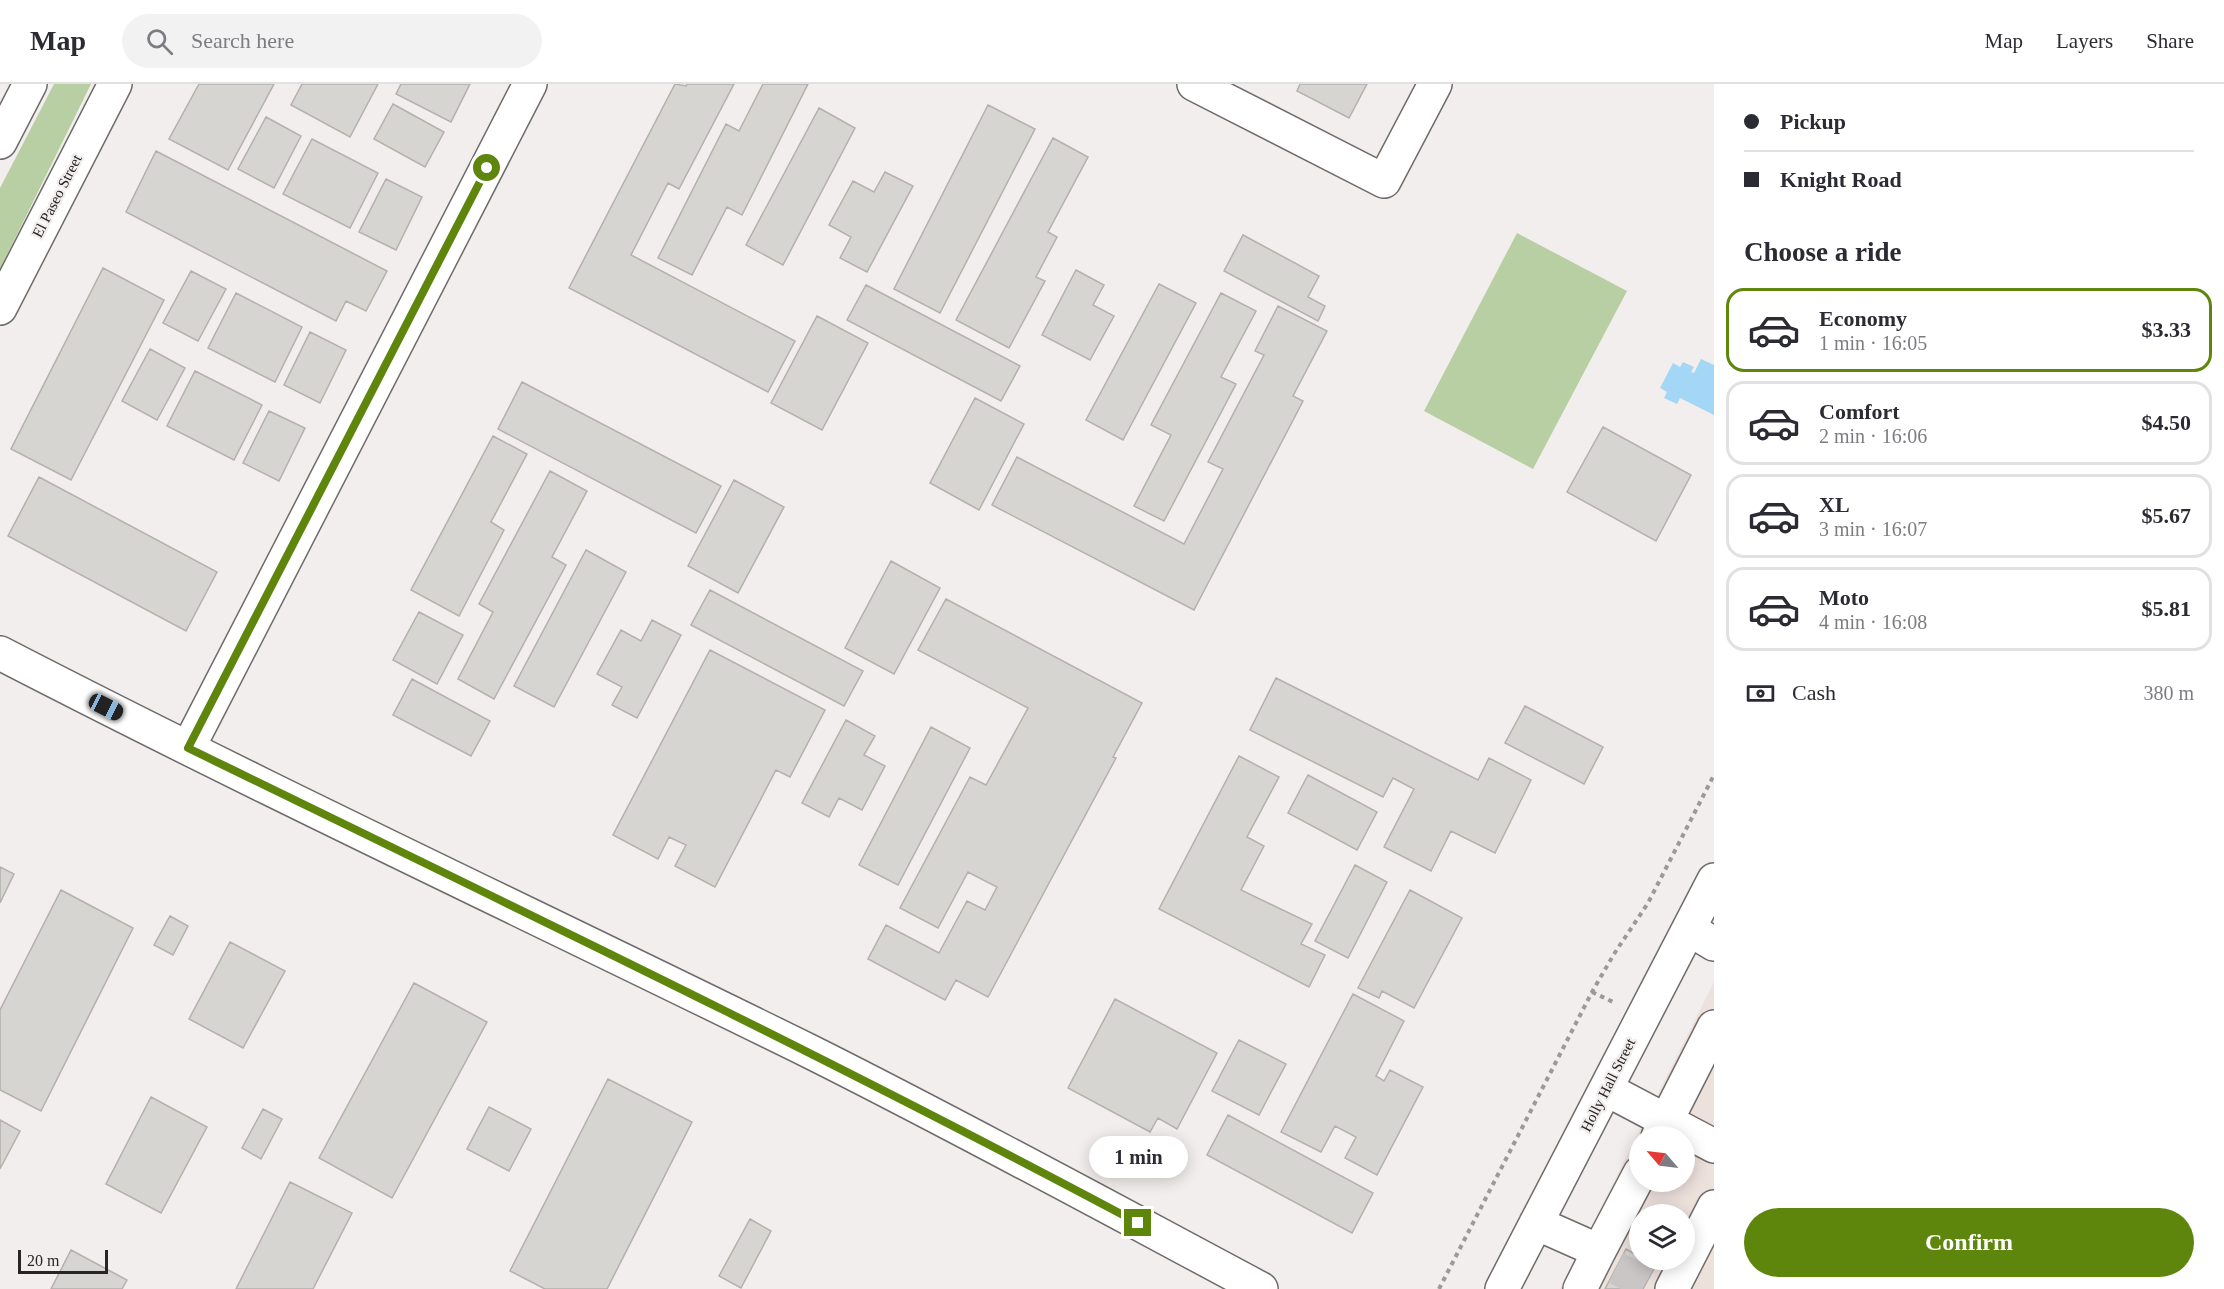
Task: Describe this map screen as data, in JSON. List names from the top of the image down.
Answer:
{
  "streets": {
    "street": ["El Paseo Street", "Holly Hall Street"]
  },
  "scale_bar": "20 m",
  "north": "top left",
  "page": {
    "header": "Map",
    "search": "Search here",
    "nav": ["Map", "Layers", "Share"],
    "banner": ["Pickup", "Knight Road"],
    "heading": "Choose a ride",
    "list": [
      {
        "name": "Economy",
        "note": "1 min · 16:05",
        "value": "$3.33"
      },
      {
        "name": "Comfort",
        "note": "2 min · 16:06",
        "value": "$4.50"
      },
      {
        "name": "XL",
        "note": "3 min · 16:07",
        "value": "$5.67"
      },
      {
        "name": "Moto",
        "note": "4 min · 16:08",
        "value": "$5.81"
      }
    ],
    "pay": ["Cash", "380 m"],
    "bubble": "1 min",
    "buttons": "Confirm",
    "scale": "20 m"
  }
}
